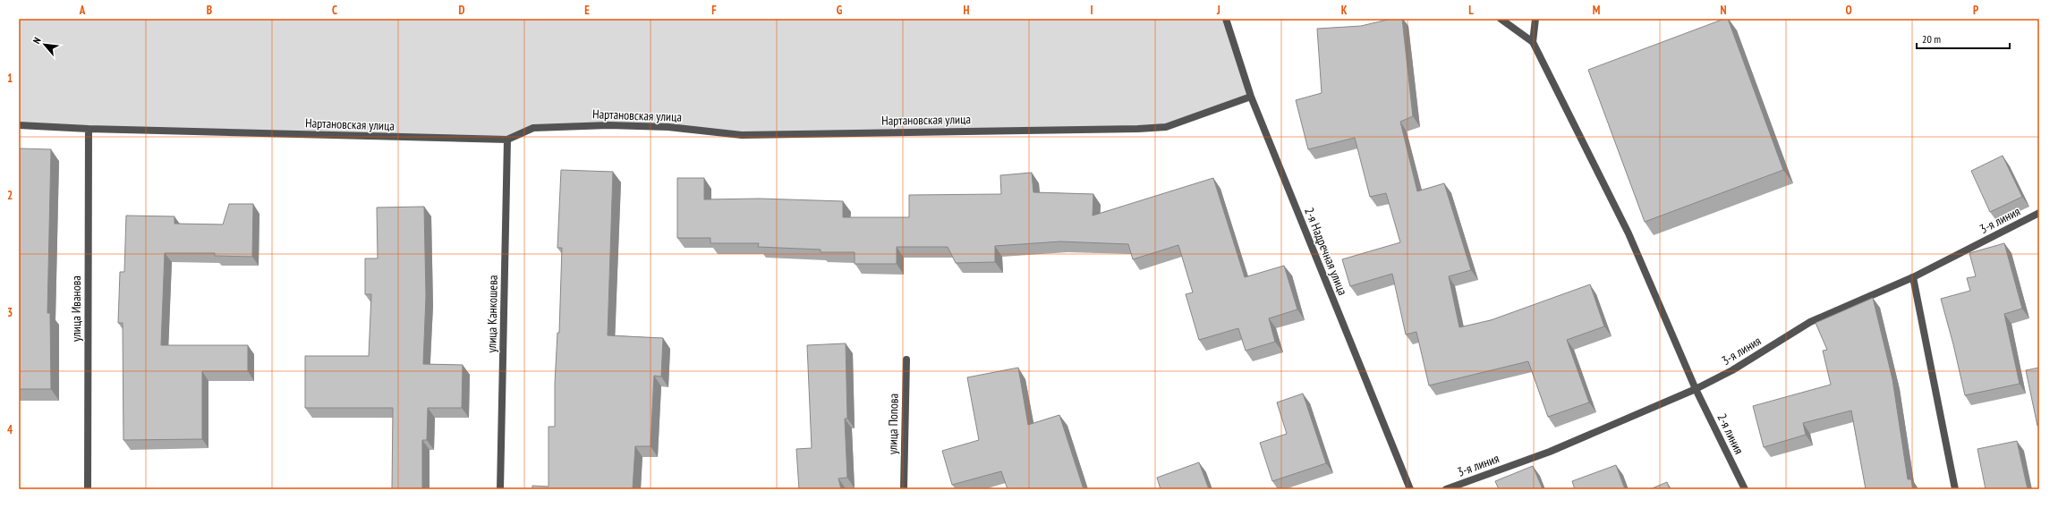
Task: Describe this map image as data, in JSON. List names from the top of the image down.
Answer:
{
  "streets": {
    "street": [
      "Нартановская улица",
      "3-я линия",
      "2-я Надречная улица",
      "улица Иванова",
      "улица Канкошева",
      "улица Попова",
      "2-я линия"
    ]
  },
  "crossings": [
    ["Нартановская улица", "2-я Надречная улица"],
    ["Нартановская улица", "улица Иванова"],
    ["Нартановская улица", "улица Канкошева"],
    ["3-я линия", "2-я линия"]
  ],
  "scale_bar": "20 m",
  "north": "top left",
  "grid": {
    "columns": [
      "A",
      "B",
      "C",
      "D",
      "E",
      "F",
      "G",
      "H",
      "I",
      "J",
      "K",
      "L",
      "M",
      "N",
      "O",
      "P"
    ],
    "rows": [
      "1",
      "2",
      "3",
      "4"
    ]
  }
}
